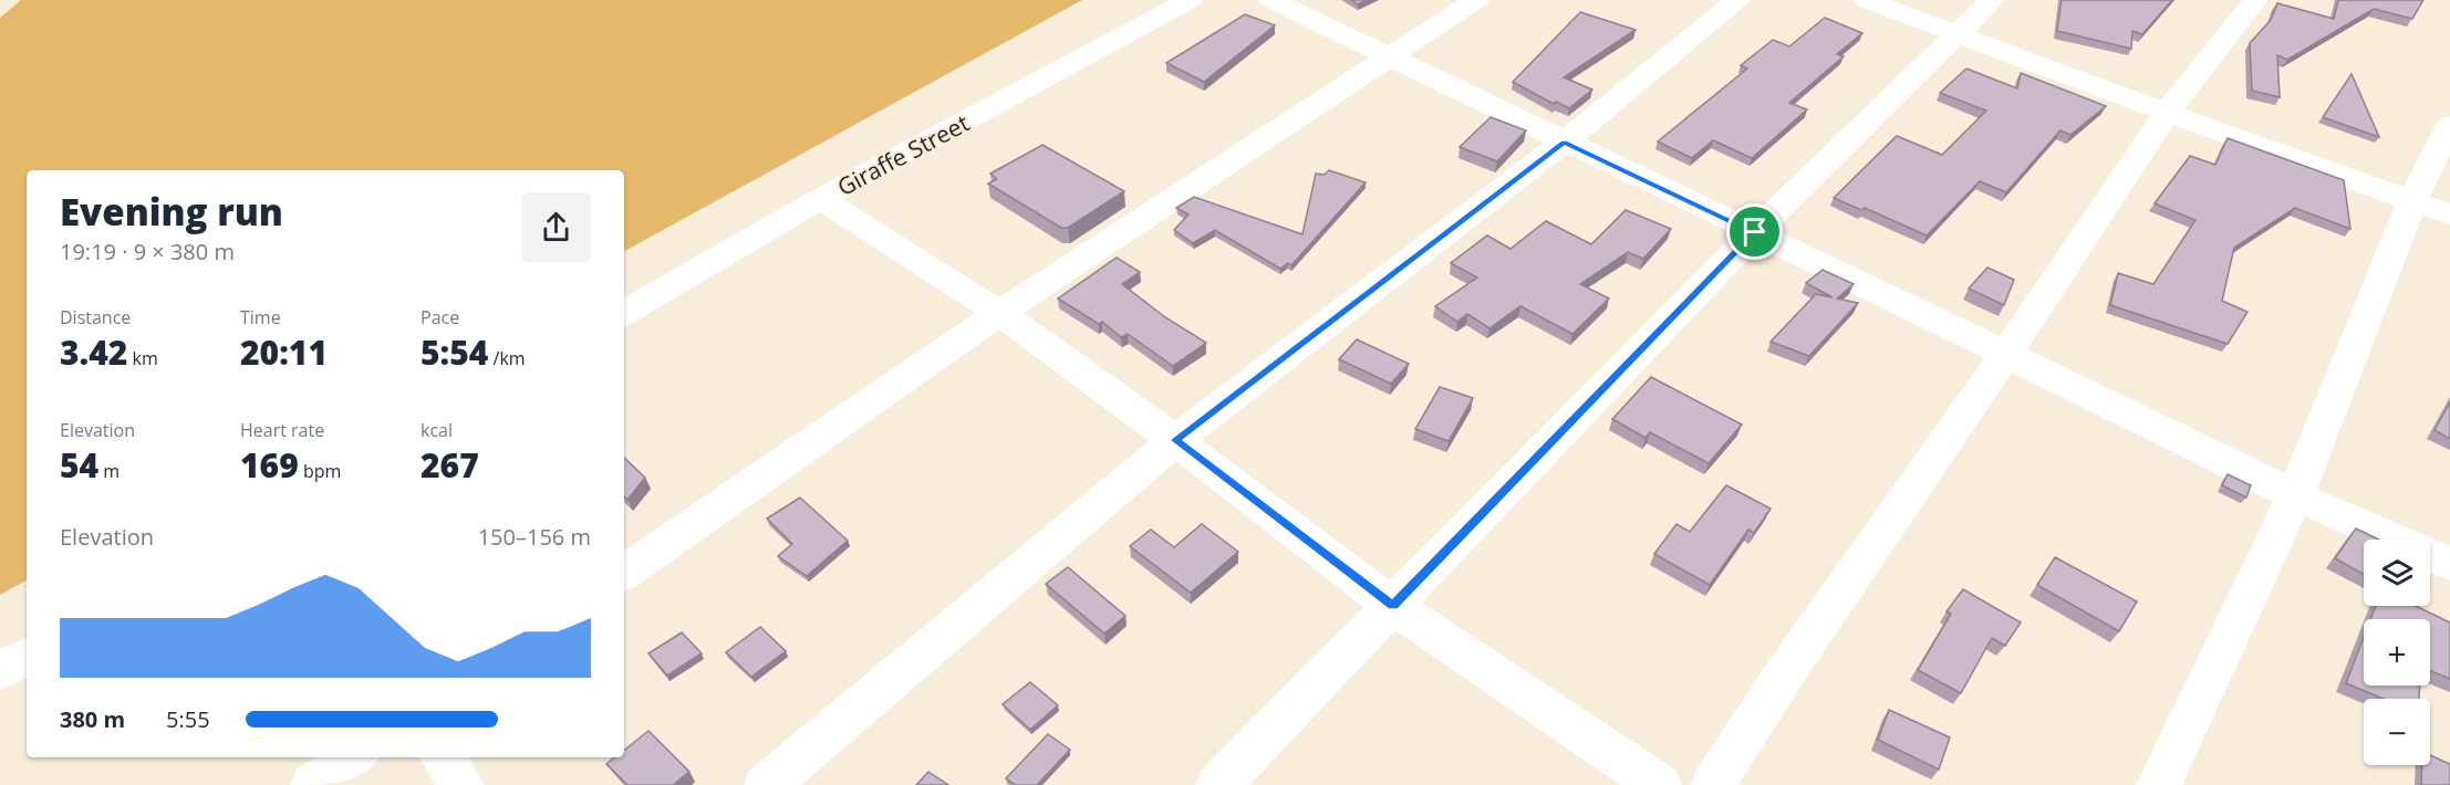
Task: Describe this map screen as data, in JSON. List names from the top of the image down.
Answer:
{
  "streets": {
    "street": ["Giraffe Street"]
  },
  "page": {
    "heading": ["Evening run", "19:19 · 9 × 380 m"],
    "stats": [
      ["Distance", "3.42 km"],
      ["Time", "20:11"],
      ["Pace", "5:54 /km"],
      ["Elevation", "54 m"],
      ["Heart rate", "169 bpm"],
      ["kcal", "267"]
    ],
    "chart": ["Elevation", "150–156 m"],
    "map_buttons": ["+", "−"],
    "list": [
      {
        "name": "380 m",
        "note": "5:55"
      }
    ]
  }
}
